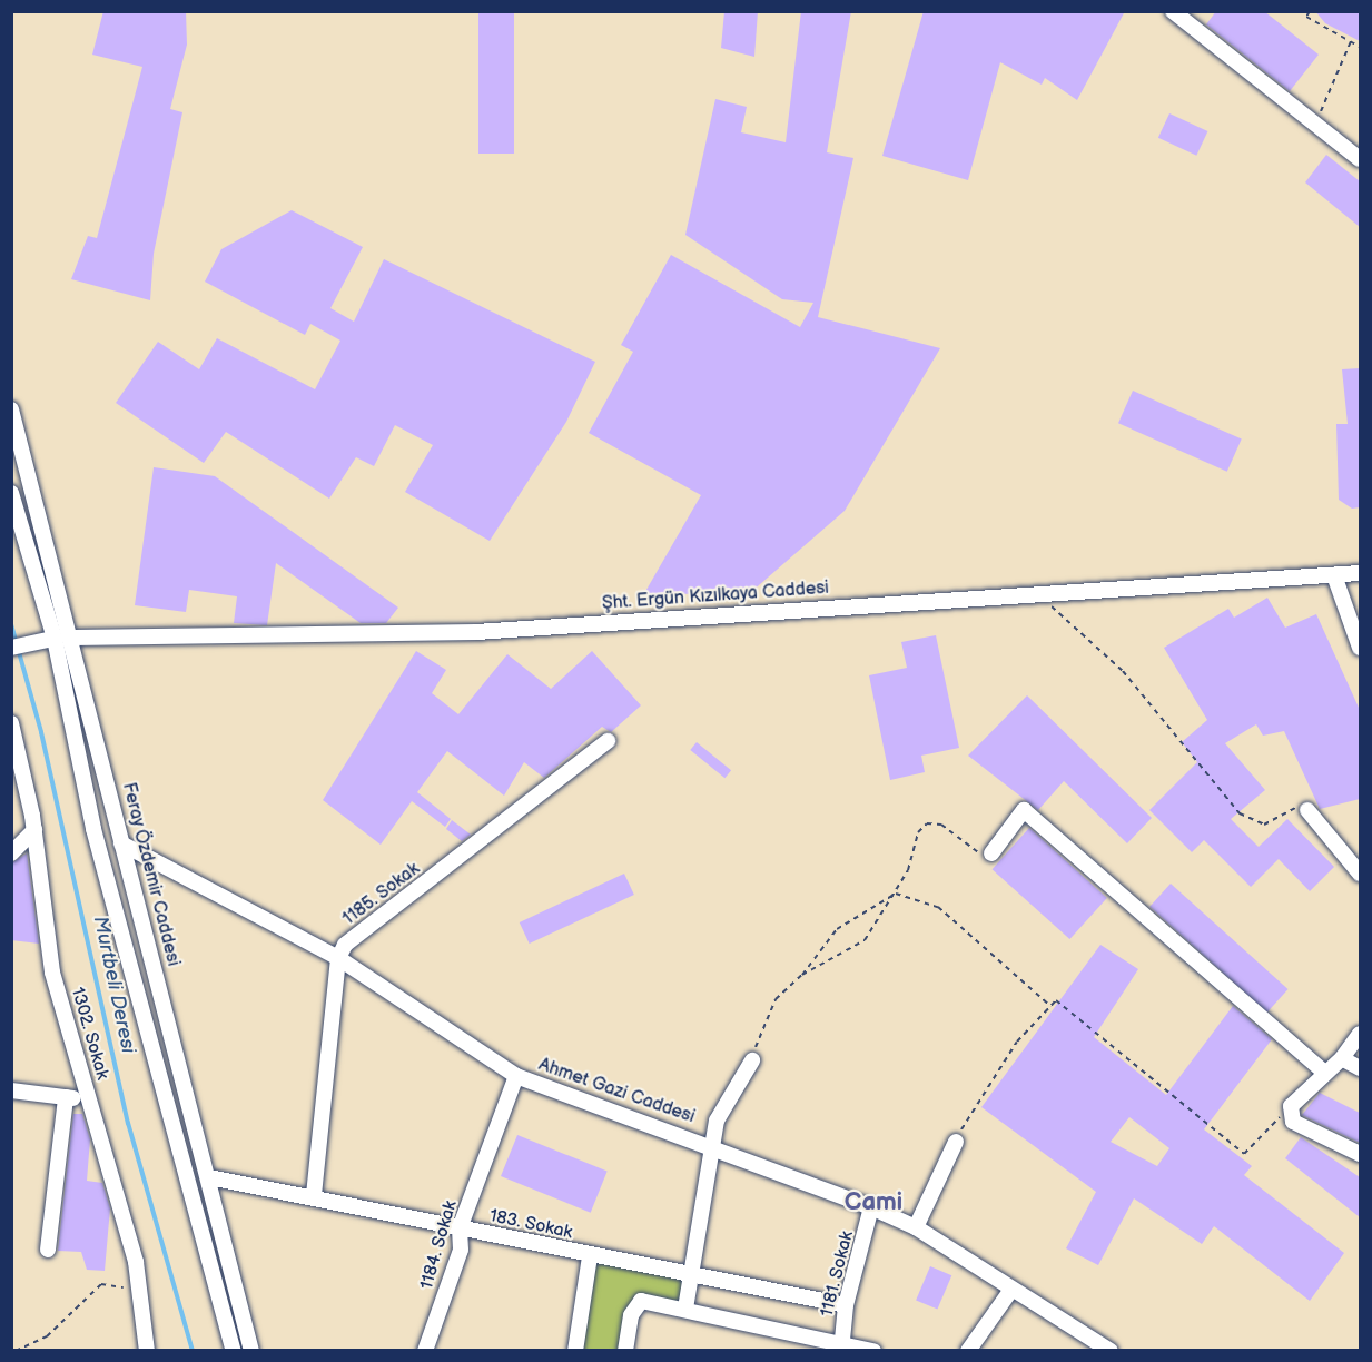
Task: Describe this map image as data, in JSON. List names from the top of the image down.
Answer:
{
  "streets": {
    "street": [
      "Şht. Ergün Kızılkaya Caddesi",
      "Feray Özdemir Caddesi",
      "1185. Sokak",
      "1302. Sokak",
      "Ahmet Gazi Caddesi",
      "183. Sokak",
      "1184. Sokak",
      "1181. Sokak"
    ]
  },
  "crossings": [
    ["Şht. Ergün Kızılkaya Caddesi", "Feray Özdemir Caddesi"],
    ["Feray Özdemir Caddesi", "Ahmet Gazi Caddesi"],
    ["Feray Özdemir Caddesi", "183. Sokak"],
    ["1185. Sokak", "Ahmet Gazi Caddesi"],
    ["Ahmet Gazi Caddesi", "1184. Sokak"],
    ["Ahmet Gazi Caddesi", "1181. Sokak"],
    ["183. Sokak", "1184. Sokak"],
    ["183. Sokak", "1181. Sokak"]
  ],
  "districts": ["Cami"],
  "water": ["Murtbeli Deresi"]
}
